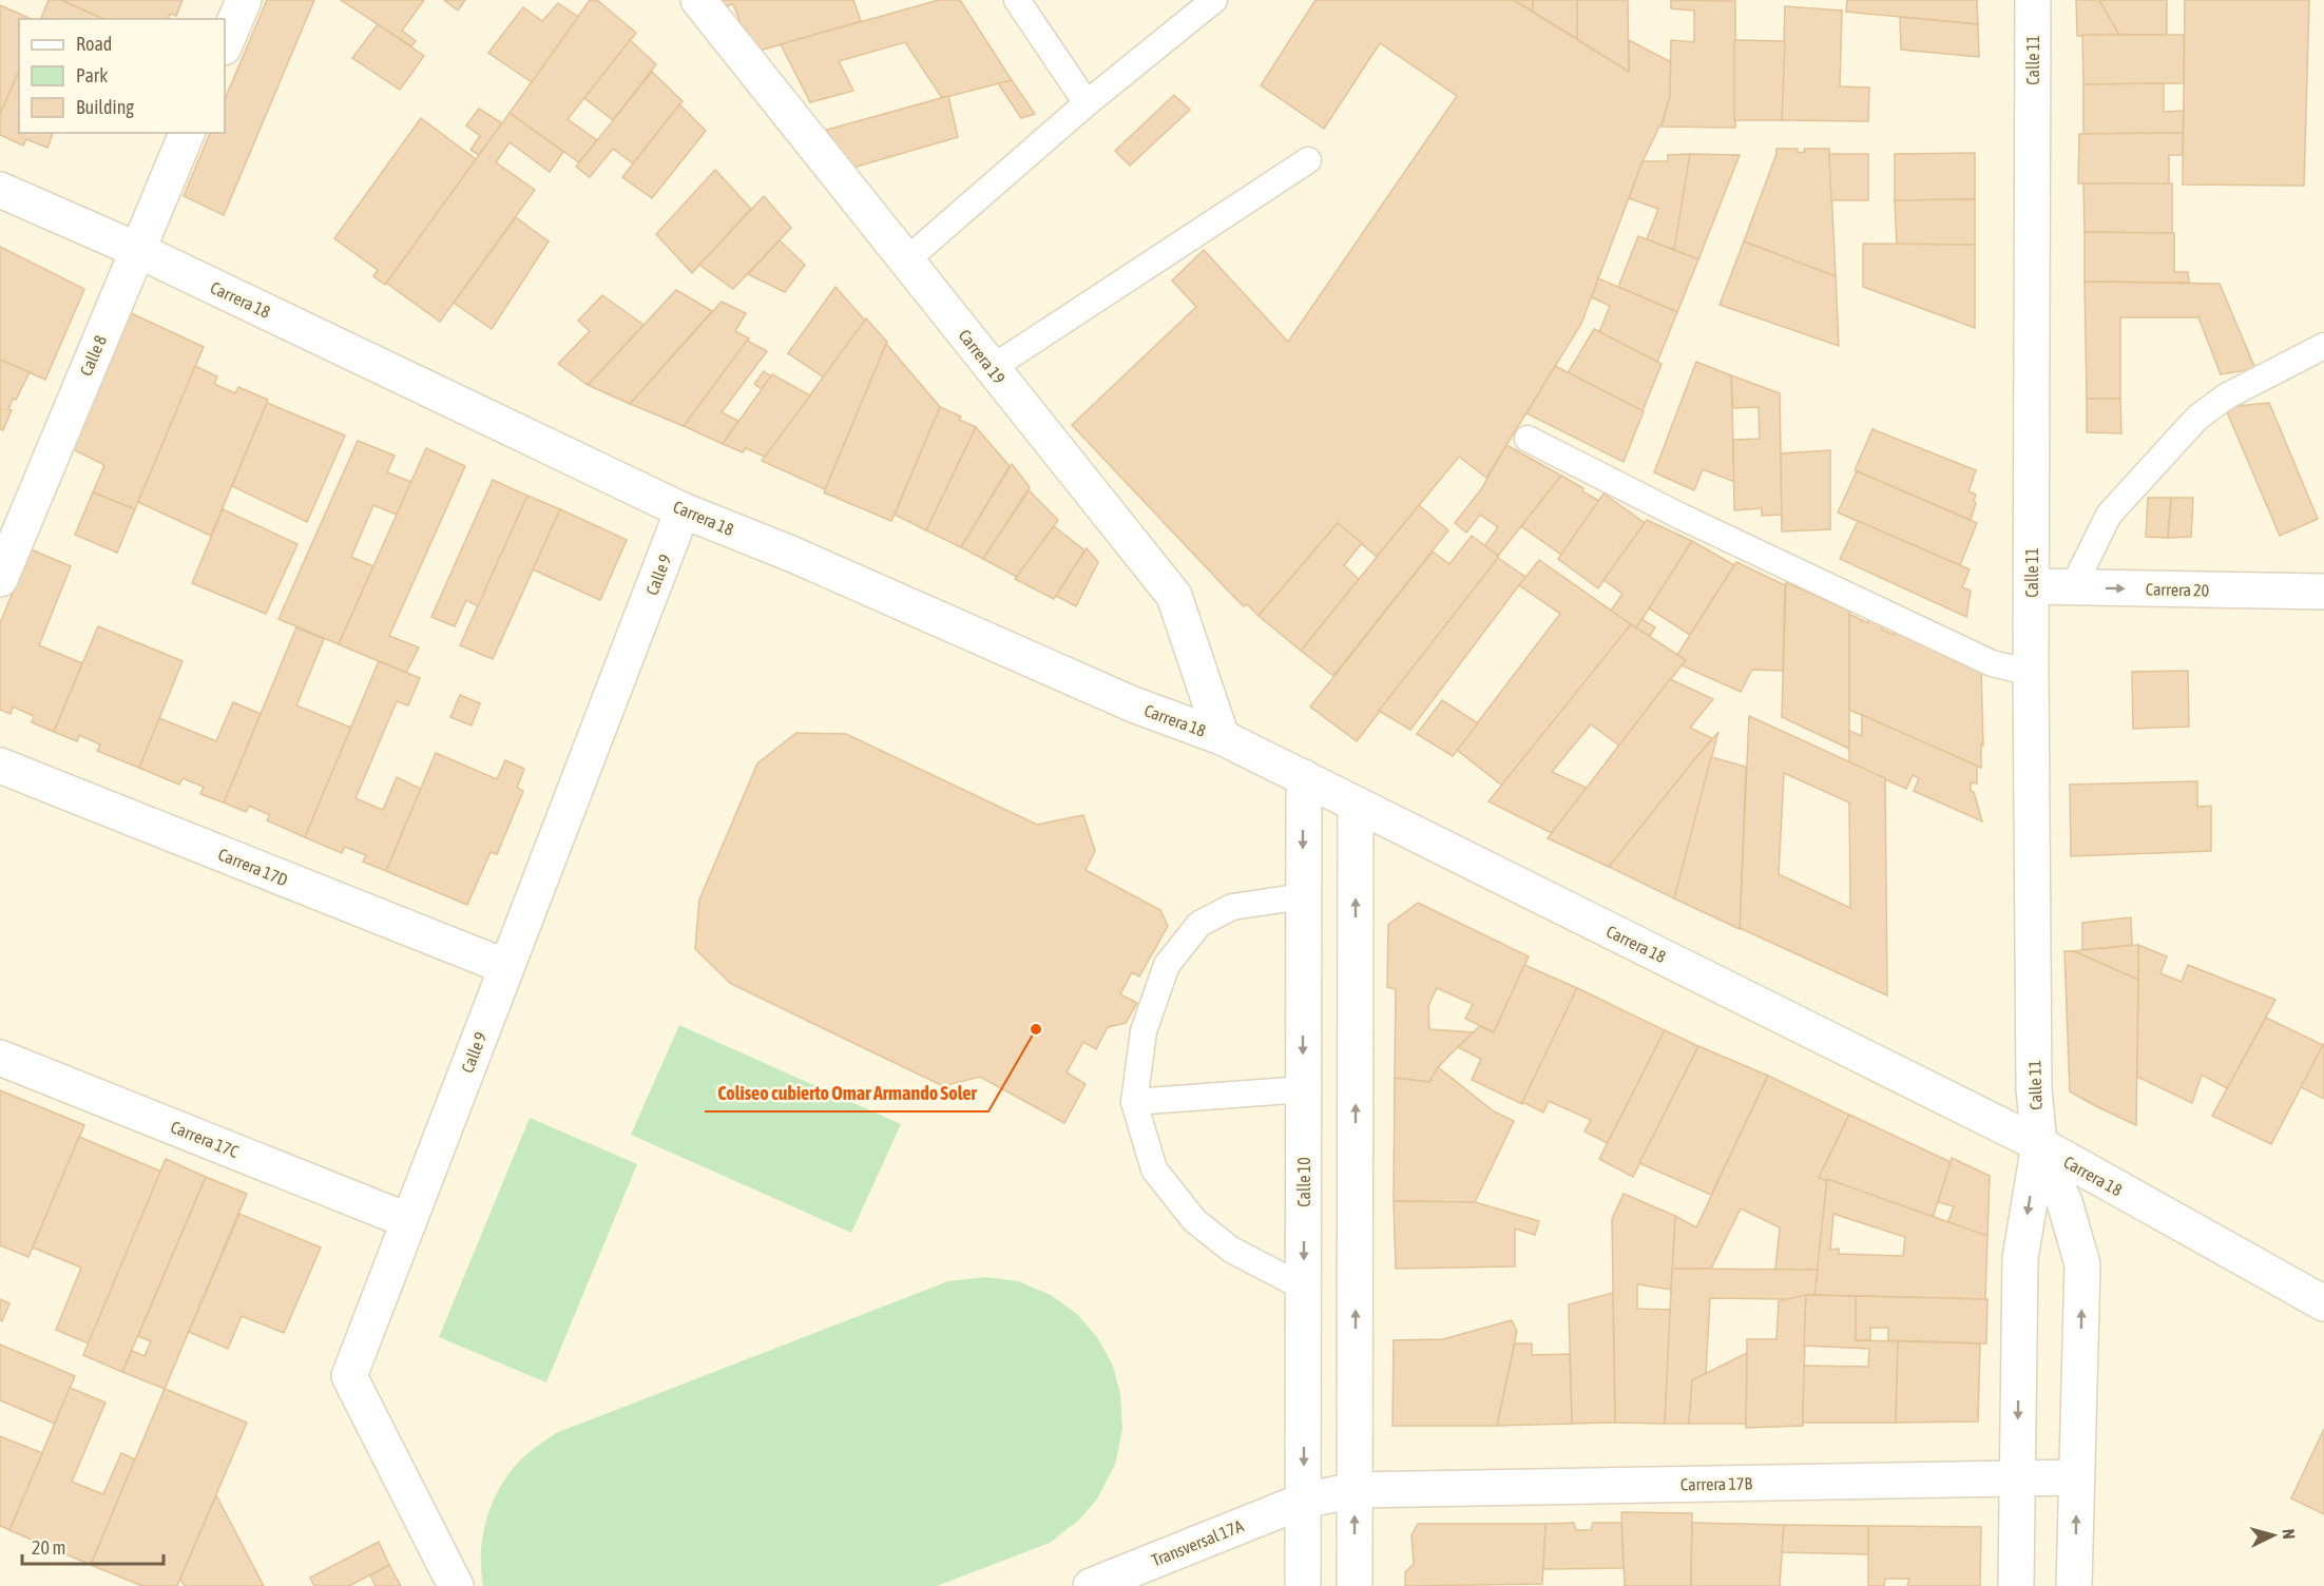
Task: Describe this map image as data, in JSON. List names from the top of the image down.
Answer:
{
  "streets": {
    "street": [
      "Calle 11",
      "Carrera 18",
      "Calle 8",
      "Carrera 19",
      "Calle 9",
      "Carrera 20",
      "Carrera 17D",
      "Carrera 17C",
      "Calle 10",
      "Carrera 17B",
      "Transversal 17A"
    ]
  },
  "crossings": [
    ["Calle 11", "Carrera 18"],
    ["Calle 11", "Carrera 20"],
    ["Calle 11", "Carrera 17B"],
    ["Carrera 18", "Calle 8"],
    ["Carrera 18", "Carrera 19"],
    ["Carrera 18", "Calle 9"],
    ["Carrera 18", "Calle 10"],
    ["Calle 9", "Carrera 17D"],
    ["Calle 9", "Carrera 17C"],
    ["Calle 10", "Carrera 17B"],
    ["Calle 10", "Transversal 17A"],
    ["Carrera 17B", "Transversal 17A"]
  ],
  "one_way": ["Carrera 20"],
  "places": ["Coliseo cubierto Omar Armando Soler"],
  "legend": ["Road", "Park", "Building"],
  "scale_bar": "20 m",
  "north": "right"
}
